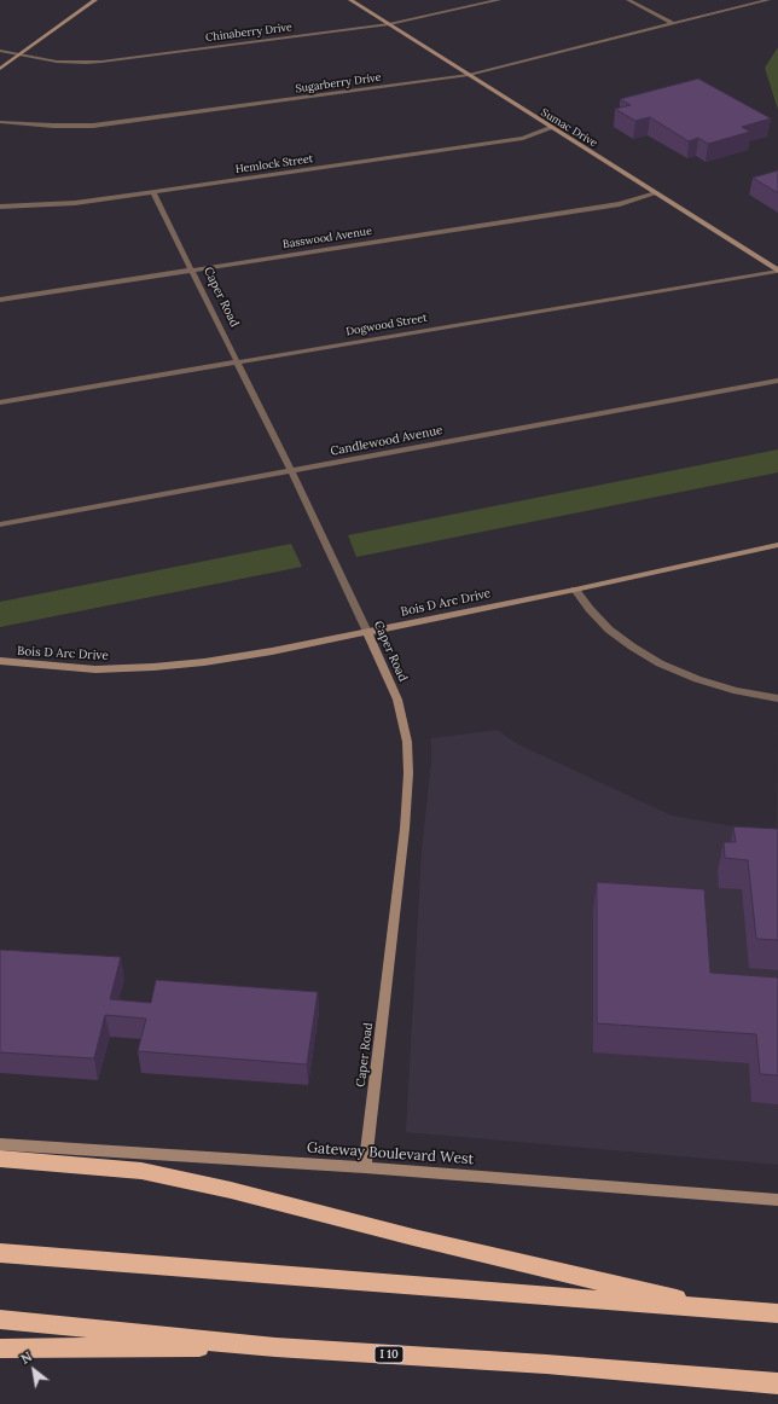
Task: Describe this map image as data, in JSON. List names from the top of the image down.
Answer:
{
  "streets": {
    "highway": ["I 10"],
    "street": [
      "Chinaberry Drive",
      "Sugarberry Drive",
      "Sumac Drive",
      "Hemlock Street",
      "Basswood Avenue",
      "Caper Road",
      "Dogwood Street",
      "Candlewood Avenue",
      "Bois D Arc Drive",
      "Gateway Boulevard West"
    ]
  },
  "crossings": [
    ["Chinaberry Drive", "Sumac Drive"],
    ["Sugarberry Drive", "Sumac Drive"],
    ["Sumac Drive", "Hemlock Street"],
    ["Sumac Drive", "Basswood Avenue"],
    ["Sumac Drive", "Dogwood Street"],
    ["Hemlock Street", "Caper Road"],
    ["Basswood Avenue", "Caper Road"],
    ["Caper Road", "Dogwood Street"],
    ["Caper Road", "Candlewood Avenue"],
    ["Caper Road", "Bois D Arc Drive"],
    ["Caper Road", "Gateway Boulevard West"]
  ],
  "north": "top left"
}
